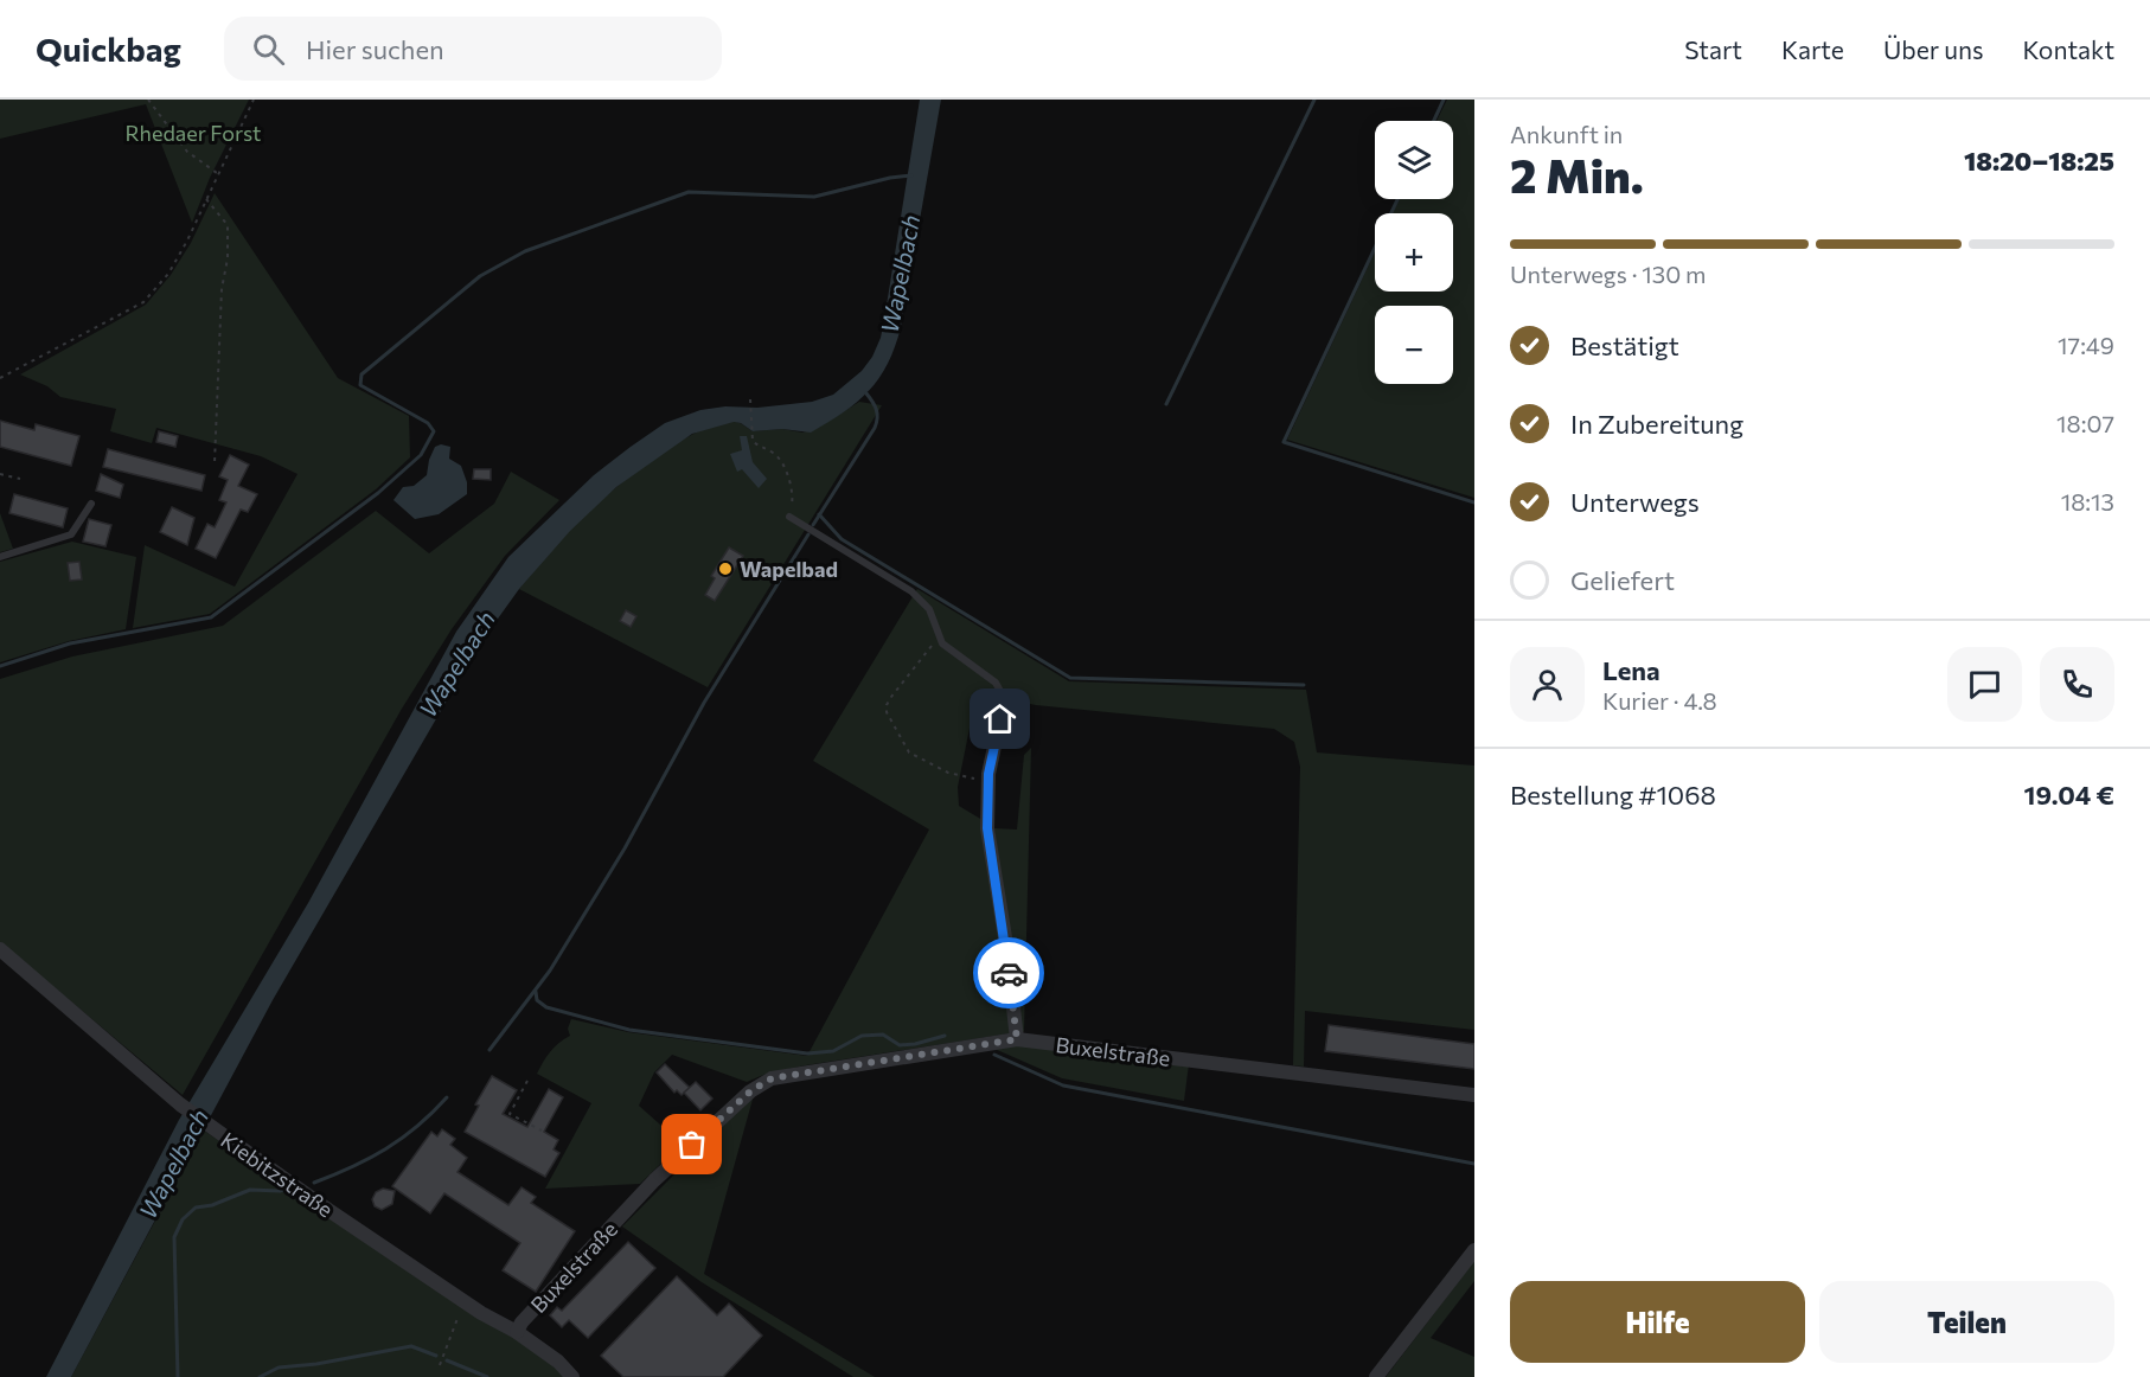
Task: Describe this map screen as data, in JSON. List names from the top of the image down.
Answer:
{
  "streets": {
    "street": ["Buxelstraße", "Kiebitzstraße"]
  },
  "crossings": [
    ["Buxelstraße", "Kiebitzstraße"]
  ],
  "water": ["Wapelbach"],
  "parks": ["Rhedaer Forst"],
  "places": ["Wapelbad"],
  "page": {
    "header": "Quickbag",
    "search": "Hier suchen",
    "nav": [
      "Start",
      "Karte",
      "Über uns",
      "Kontakt"
    ],
    "heading": ["2 Min.", "Ankunft in", "18:20–18:25"],
    "panel": [
      "Lena",
      "Kurier · 4.8",
      "Bestellung #1068",
      "19.04 €"
    ],
    "map_buttons": ["+", "−"],
    "bar": "Unterwegs · 130 m",
    "list": [
      ["Bestätigt", "17:49"],
      ["In Zubereitung", "18:07"],
      ["Unterwegs", "18:13"],
      "Geliefert"
    ],
    "buttons": ["Hilfe", "Teilen"]
  }
}
